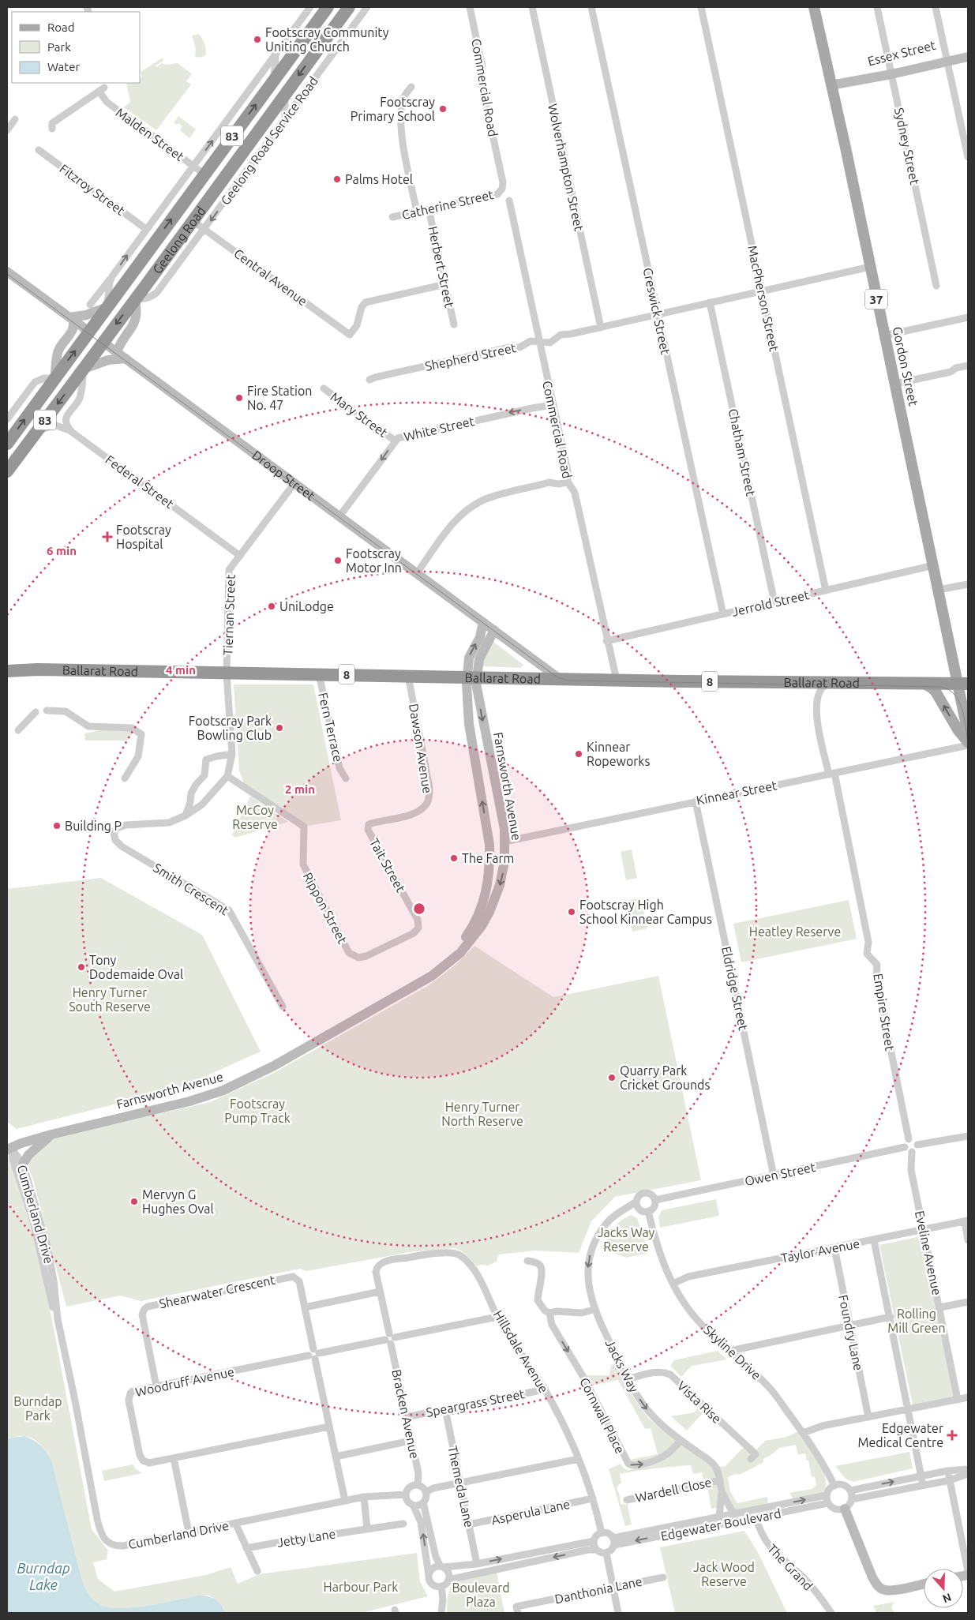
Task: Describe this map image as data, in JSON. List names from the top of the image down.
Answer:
{
  "streets": {
    "highway": [
      "83",
      "Geelong Road",
      "Droop Street",
      "Ballarat Road",
      "8"
    ],
    "main road": ["37", "Gordon Street"],
    "street": [
      "Essex Street",
      "Commercial Road",
      "Malden Street",
      "Geelong Road Service Road",
      "Sydney Street",
      "Wolverhampton Street",
      "Fitzroy Street",
      "Catherine Street",
      "Herbert Street",
      "Central Avenue",
      "MacPherson Street",
      "Creswick Street",
      "Shepherd Street",
      "Mary Street",
      "White Street",
      "Chatham Street",
      "Federal Street",
      "Jerrold Street",
      "Tiernan Street",
      "Fern Terrace",
      "Dawson Avenue",
      "Farnsworth Avenue",
      "Kinnear Street",
      "Tait Street",
      "Smith Crescent",
      "Rippon Street",
      "Eldridge Street",
      "Empire Street",
      "Owen Street",
      "Cumberland Drive",
      "Taylor Avenue",
      "Eveline Avenue",
      "Shearwater Crescent",
      "Foundry Lane",
      "Hillsdale Avenue",
      "Skyline Drive",
      "Jacks Way",
      "Woodruff Avenue",
      "Vista Rise",
      "Speargrass Street",
      "Bracken Avenue",
      "Cornwall Place",
      "Themeda Lane",
      "Wardell Close",
      "Asperula Lane",
      "Edgewater Boulevard",
      "Jetty Lane",
      "The Grand",
      "Danthonia Lane"
    ]
  },
  "crossings": [
    ["Essex Street", "Sydney Street"],
    ["Essex Street", "Gordon Street"],
    ["Commercial Road", "Catherine Street"],
    ["Commercial Road", "Shepherd Street"],
    ["Commercial Road", "White Street"],
    ["Commercial Road", "Jerrold Street"],
    ["Commercial Road", "Ballarat Road"],
    ["Malden Street", "Geelong Road"],
    ["Geelong Road Service Road", "Geelong Road"],
    ["Geelong Road Service Road", "Central Avenue"],
    ["Wolverhampton Street", "Shepherd Street"],
    ["Catherine Street", "Herbert Street"],
    ["Geelong Road", "Central Avenue"],
    ["Geelong Road", "Droop Street"],
    ["Geelong Road", "Federal Street"],
    ["Herbert Street", "Central Avenue"],
    ["MacPherson Street", "Shepherd Street"],
    ["MacPherson Street", "Jerrold Street"],
    ["Creswick Street", "Shepherd Street"],
    ["Creswick Street", "Jerrold Street"],
    ["Shepherd Street", "Gordon Street"],
    ["Shepherd Street", "Chatham Street"],
    ["Gordon Street", "Jerrold Street"],
    ["Gordon Street", "Ballarat Road"],
    ["Mary Street", "White Street"],
    ["White Street", "Droop Street"],
    ["Chatham Street", "Jerrold Street"],
    ["Droop Street", "Tiernan Street"],
    ["Droop Street", "Ballarat Road"],
    ["Droop Street", "Farnsworth Avenue"],
    ["Federal Street", "Tiernan Street"],
    ["Tiernan Street", "Ballarat Road"],
    ["Tiernan Street", "Rippon Street"],
    ["Ballarat Road", "Fern Terrace"],
    ["Ballarat Road", "Dawson Avenue"],
    ["Ballarat Road", "Farnsworth Avenue"],
    ["Dawson Avenue", "Tait Street"],
    ["Farnsworth Avenue", "Kinnear Street"],
    ["Farnsworth Avenue", "Cumberland Drive"],
    ["Kinnear Street", "Eldridge Street"],
    ["Kinnear Street", "Empire Street"],
    ["Tait Street", "Rippon Street"],
    ["Eldridge Street", "Owen Street"],
    ["Empire Street", "Owen Street"],
    ["Empire Street", "Eveline Avenue"],
    ["Owen Street", "Eveline Avenue"],
    ["Owen Street", "Skyline Drive"],
    ["Owen Street", "Jacks Way"],
    ["Cumberland Drive", "Shearwater Crescent"],
    ["Cumberland Drive", "Bracken Avenue"],
    ["Taylor Avenue", "Eveline Avenue"],
    ["Taylor Avenue", "Foundry Lane"],
    ["Taylor Avenue", "Skyline Drive"],
    ["Shearwater Crescent", "Woodruff Avenue"],
    ["Hillsdale Avenue", "Woodruff Avenue"],
    ["Hillsdale Avenue", "Speargrass Street"],
    ["Hillsdale Avenue", "Bracken Avenue"],
    ["Hillsdale Avenue", "Asperula Lane"],
    ["Hillsdale Avenue", "Edgewater Boulevard"],
    ["Skyline Drive", "Jacks Way"],
    ["Skyline Drive", "Edgewater Boulevard"],
    ["Jacks Way", "Vista Rise"],
    ["Jacks Way", "Cornwall Place"],
    ["Jacks Way", "Wardell Close"],
    ["Jacks Way", "Edgewater Boulevard"],
    ["Woodruff Avenue", "Bracken Avenue"],
    ["Speargrass Street", "Bracken Avenue"],
    ["Speargrass Street", "Themeda Lane"],
    ["Themeda Lane", "Asperula Lane"],
    ["Edgewater Boulevard", "The Grand"]
  ],
  "one_way": ["White Street", "Jacks Way"],
  "water": ["Burndap Lake"],
  "parks": [
    "McCoy Reserve",
    "Heatley Reserve",
    "Henry Turner South Reserve",
    "Footscray Pump Track",
    "Henry Turner North Reserve",
    "Jacks Way Reserve",
    "Rolling Mill Green",
    "Burndap Park",
    "Jack Wood Reserve",
    "Harbour Park",
    "Boulevard Plaza"
  ],
  "places": {
    "other": [
      "Footscray Community Uniting Church",
      "Footscray Primary School",
      "Palms Hotel",
      "Fire Station No. 47",
      "Footscray Motor Inn",
      "UniLodge",
      "Footscray Park Bowling Club",
      "Kinnear Ropeworks",
      "Building P",
      "The Farm",
      "Footscray High School Kinnear Campus",
      "Tony Dodemaide Oval",
      "Quarry Park Cricket Grounds",
      "Mervyn G Hughes Oval"
    ],
    "health": ["Footscray Hospital", "Edgewater Medical Centre"]
  },
  "legend": ["Road", "Park", "Water"],
  "north": "bottom",
  "rings": ["6 min", "4 min", "2 min"]
}
